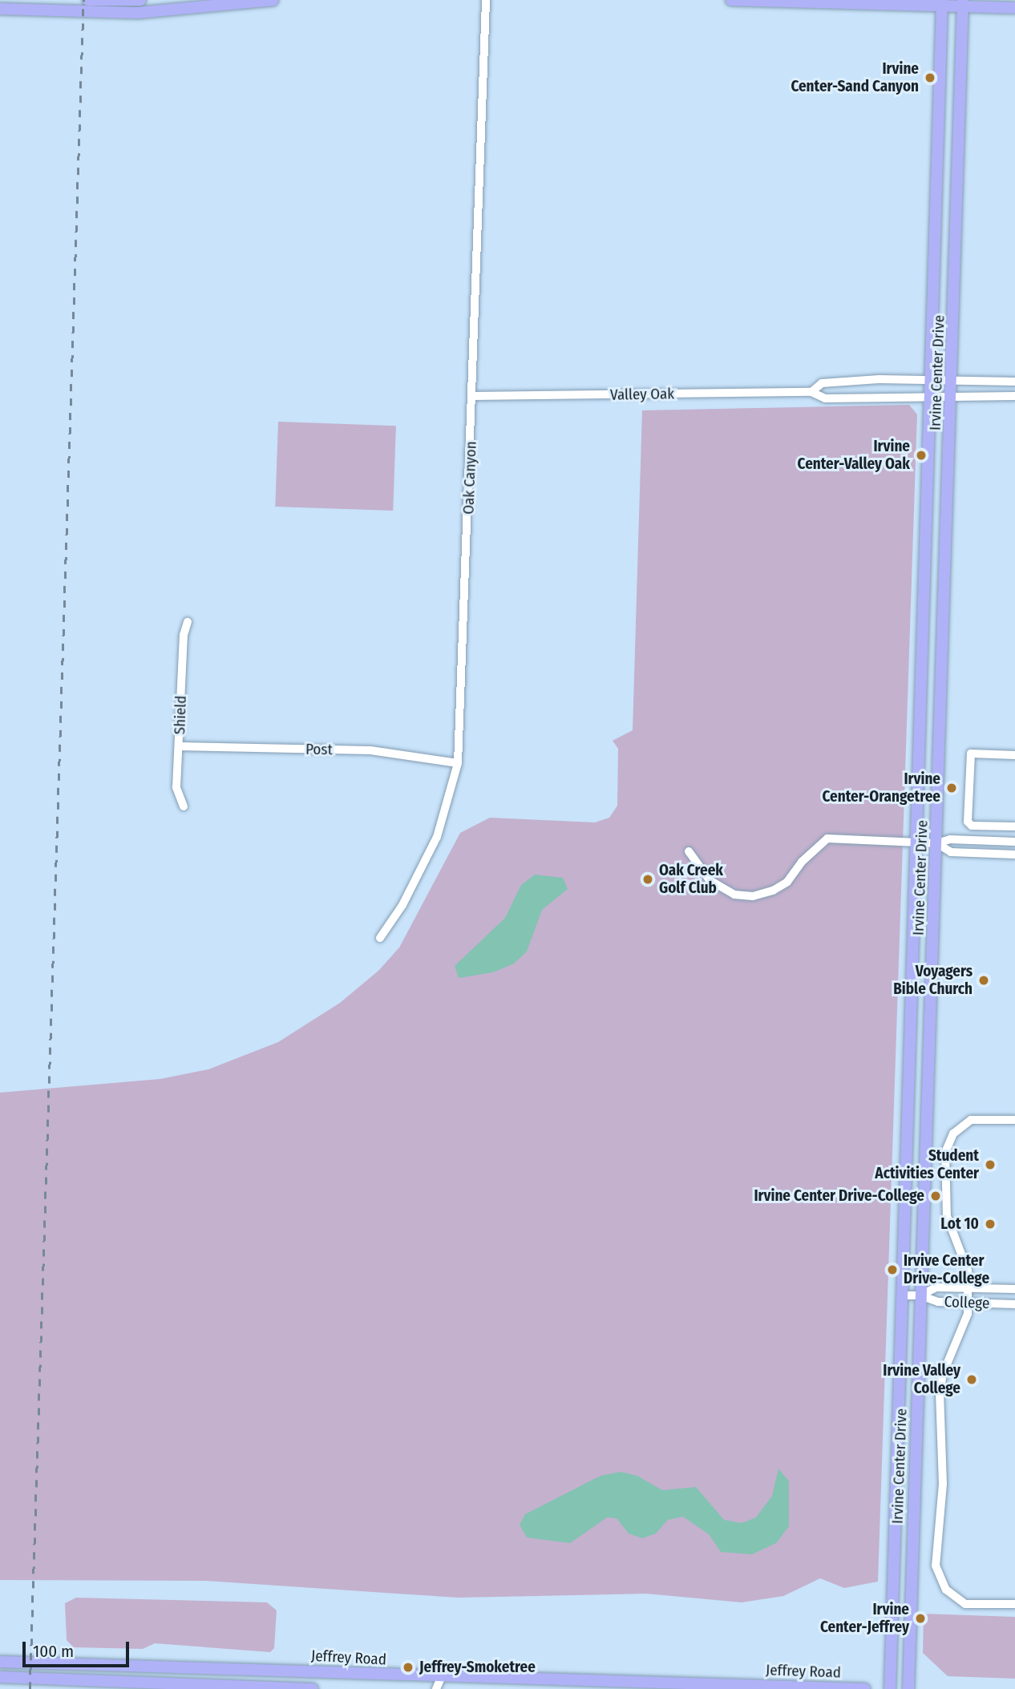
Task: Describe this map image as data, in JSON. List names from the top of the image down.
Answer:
{
  "streets": {
    "main road": ["Irvine Center Drive", "Jeffrey Road"],
    "street": [
      "Valley Oak",
      "Oak Canyon",
      "Shield",
      "Post",
      "College"
    ]
  },
  "crossings": [
    ["Irvine Center Drive", "Valley Oak"],
    ["Irvine Center Drive", "College"],
    ["Valley Oak", "Oak Canyon"],
    ["Oak Canyon", "Post"],
    ["Shield", "Post"]
  ],
  "places": [
    "Irvine Center-Sand Canyon",
    "Irvine Center-Valley Oak",
    "Irvine Center-Orangetree",
    "Oak Creek Golf Club",
    "Voyagers Bible Church",
    "Student Activities Center",
    "Irvine Center Drive-College",
    "Lot 10",
    "Irvive Center Drive-College",
    "Irvine Valley College",
    "Irvine Center-Jeffrey",
    "Jeffrey-Smoketree"
  ],
  "scale_bar": "100 m"
}
